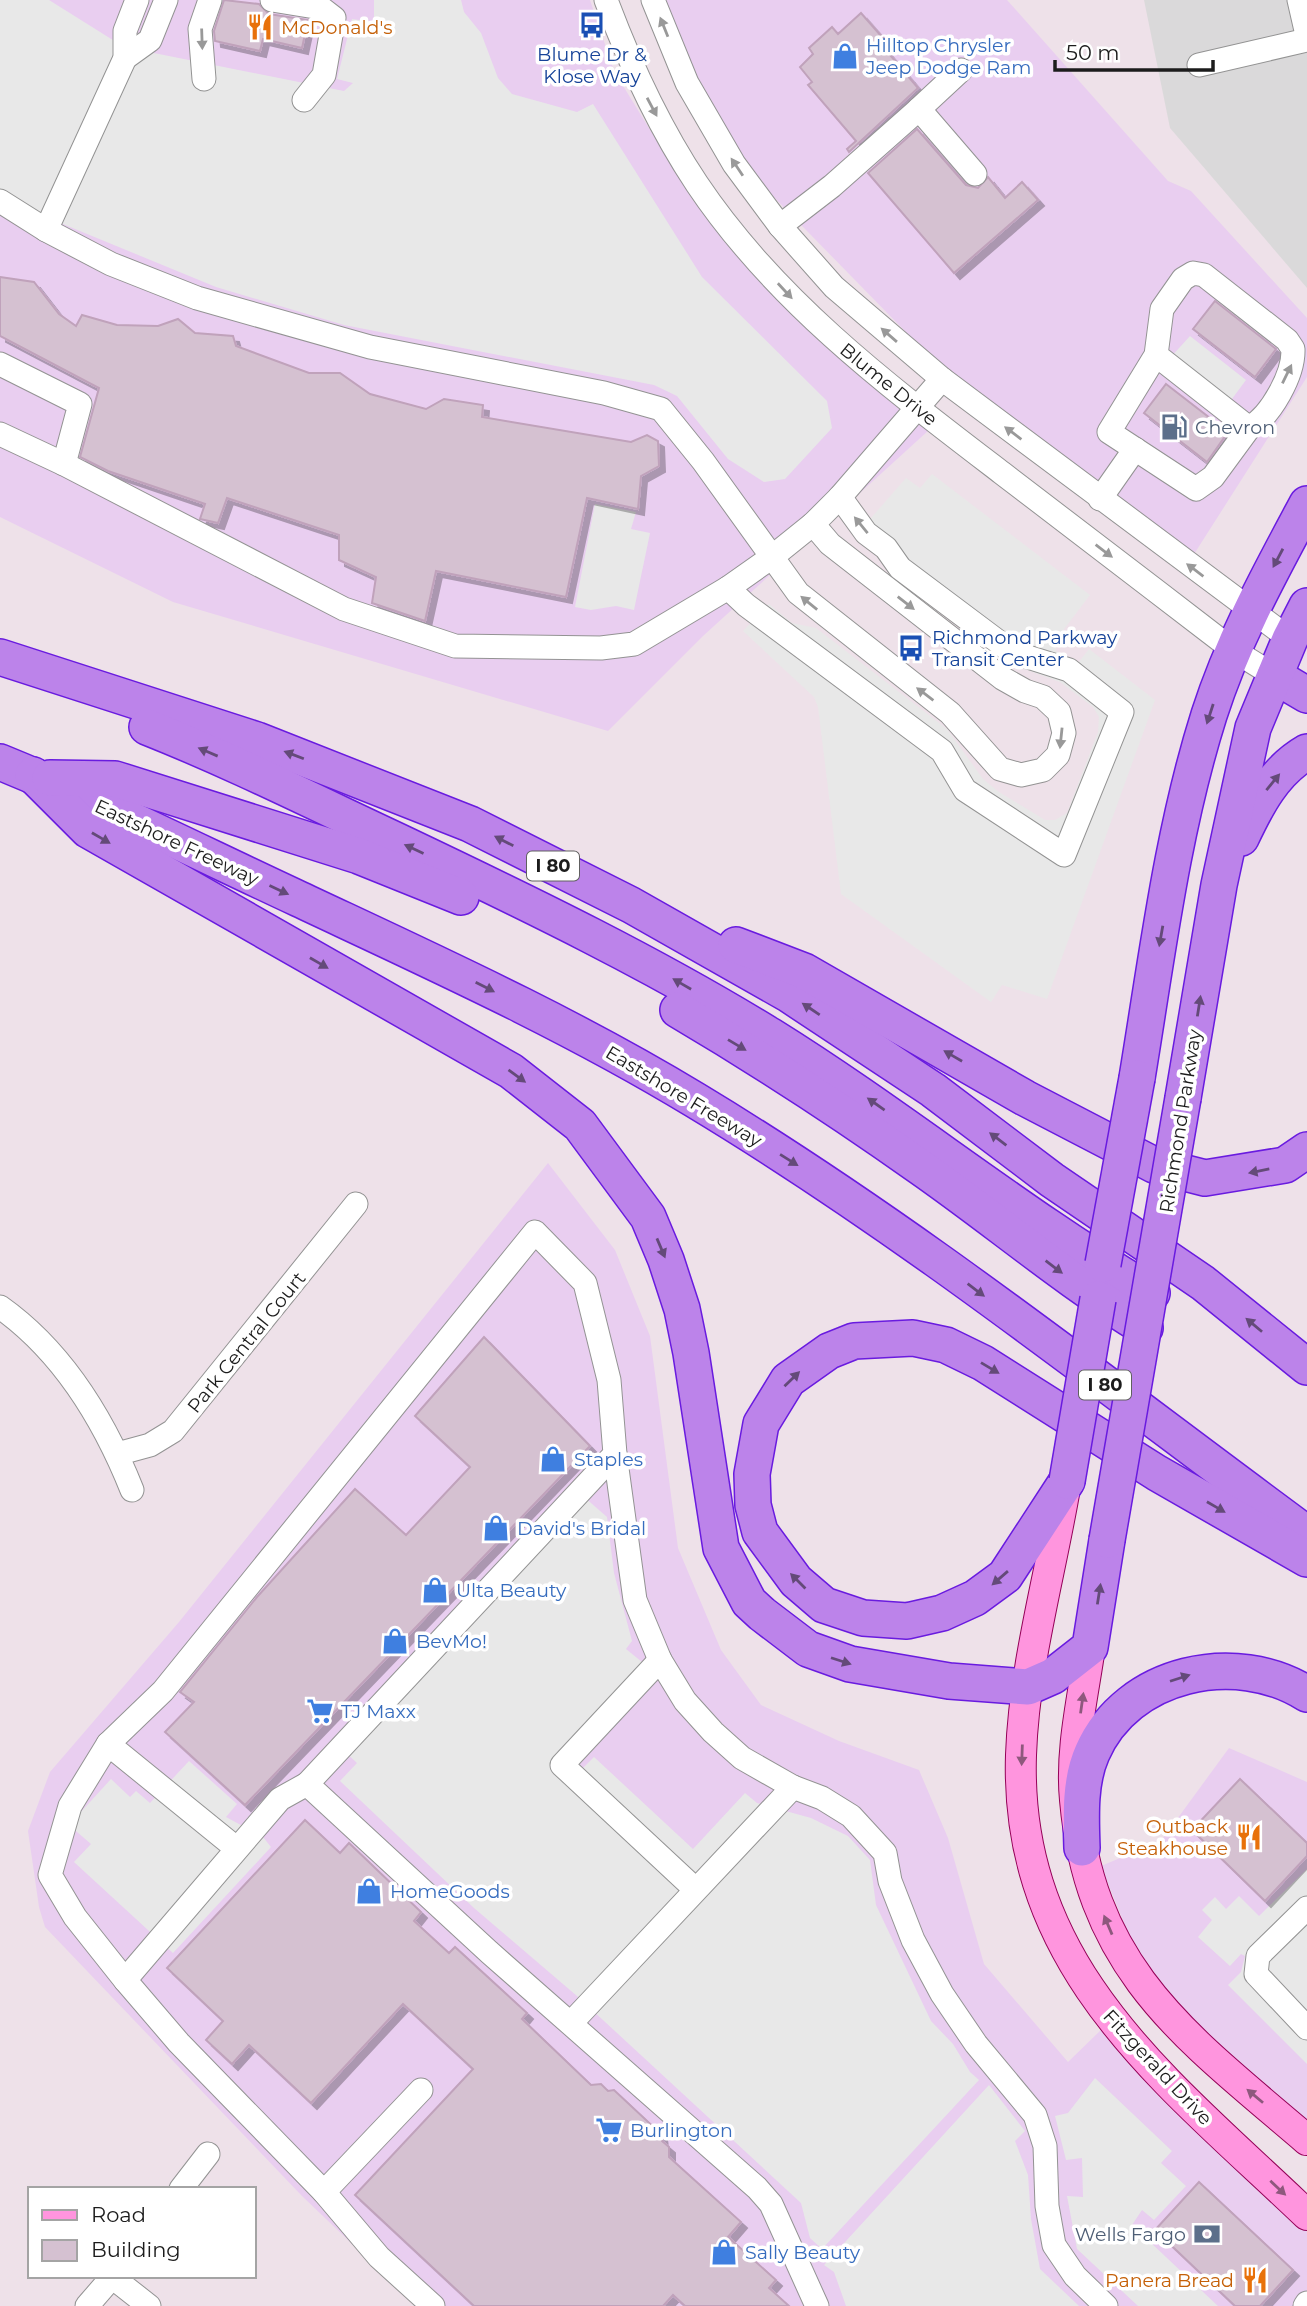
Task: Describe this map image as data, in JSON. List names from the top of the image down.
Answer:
{
  "streets": {
    "highway": ["Eastshore Freeway", "I 80", "Richmond Parkway"],
    "main road": ["Fitzgerald Drive"],
    "street": ["Blume Drive", "Park Central Court"]
  },
  "crossings": [
    ["Blume Drive", "Richmond Parkway"]
  ],
  "places": {
    "bus stop": ["Blume Dr & Klose Way", "Richmond Parkway Transit Center"],
    "restaurant": ["McDonald's", "Outback Steakhouse", "Panera Bread"],
    "shop": [
      "Hilltop Chrysler Jeep Dodge Ram",
      "Staples",
      "David's Bridal",
      "Ulta Beauty",
      "BevMo!",
      "HomeGoods",
      "Sally Beauty"
    ],
    "fuel station": ["Chevron"],
    "supermarket": ["TJ Maxx", "Burlington"],
    "bank": ["Wells Fargo"]
  },
  "legend": ["Road", "Building"],
  "scale_bar": "50 m"
}
